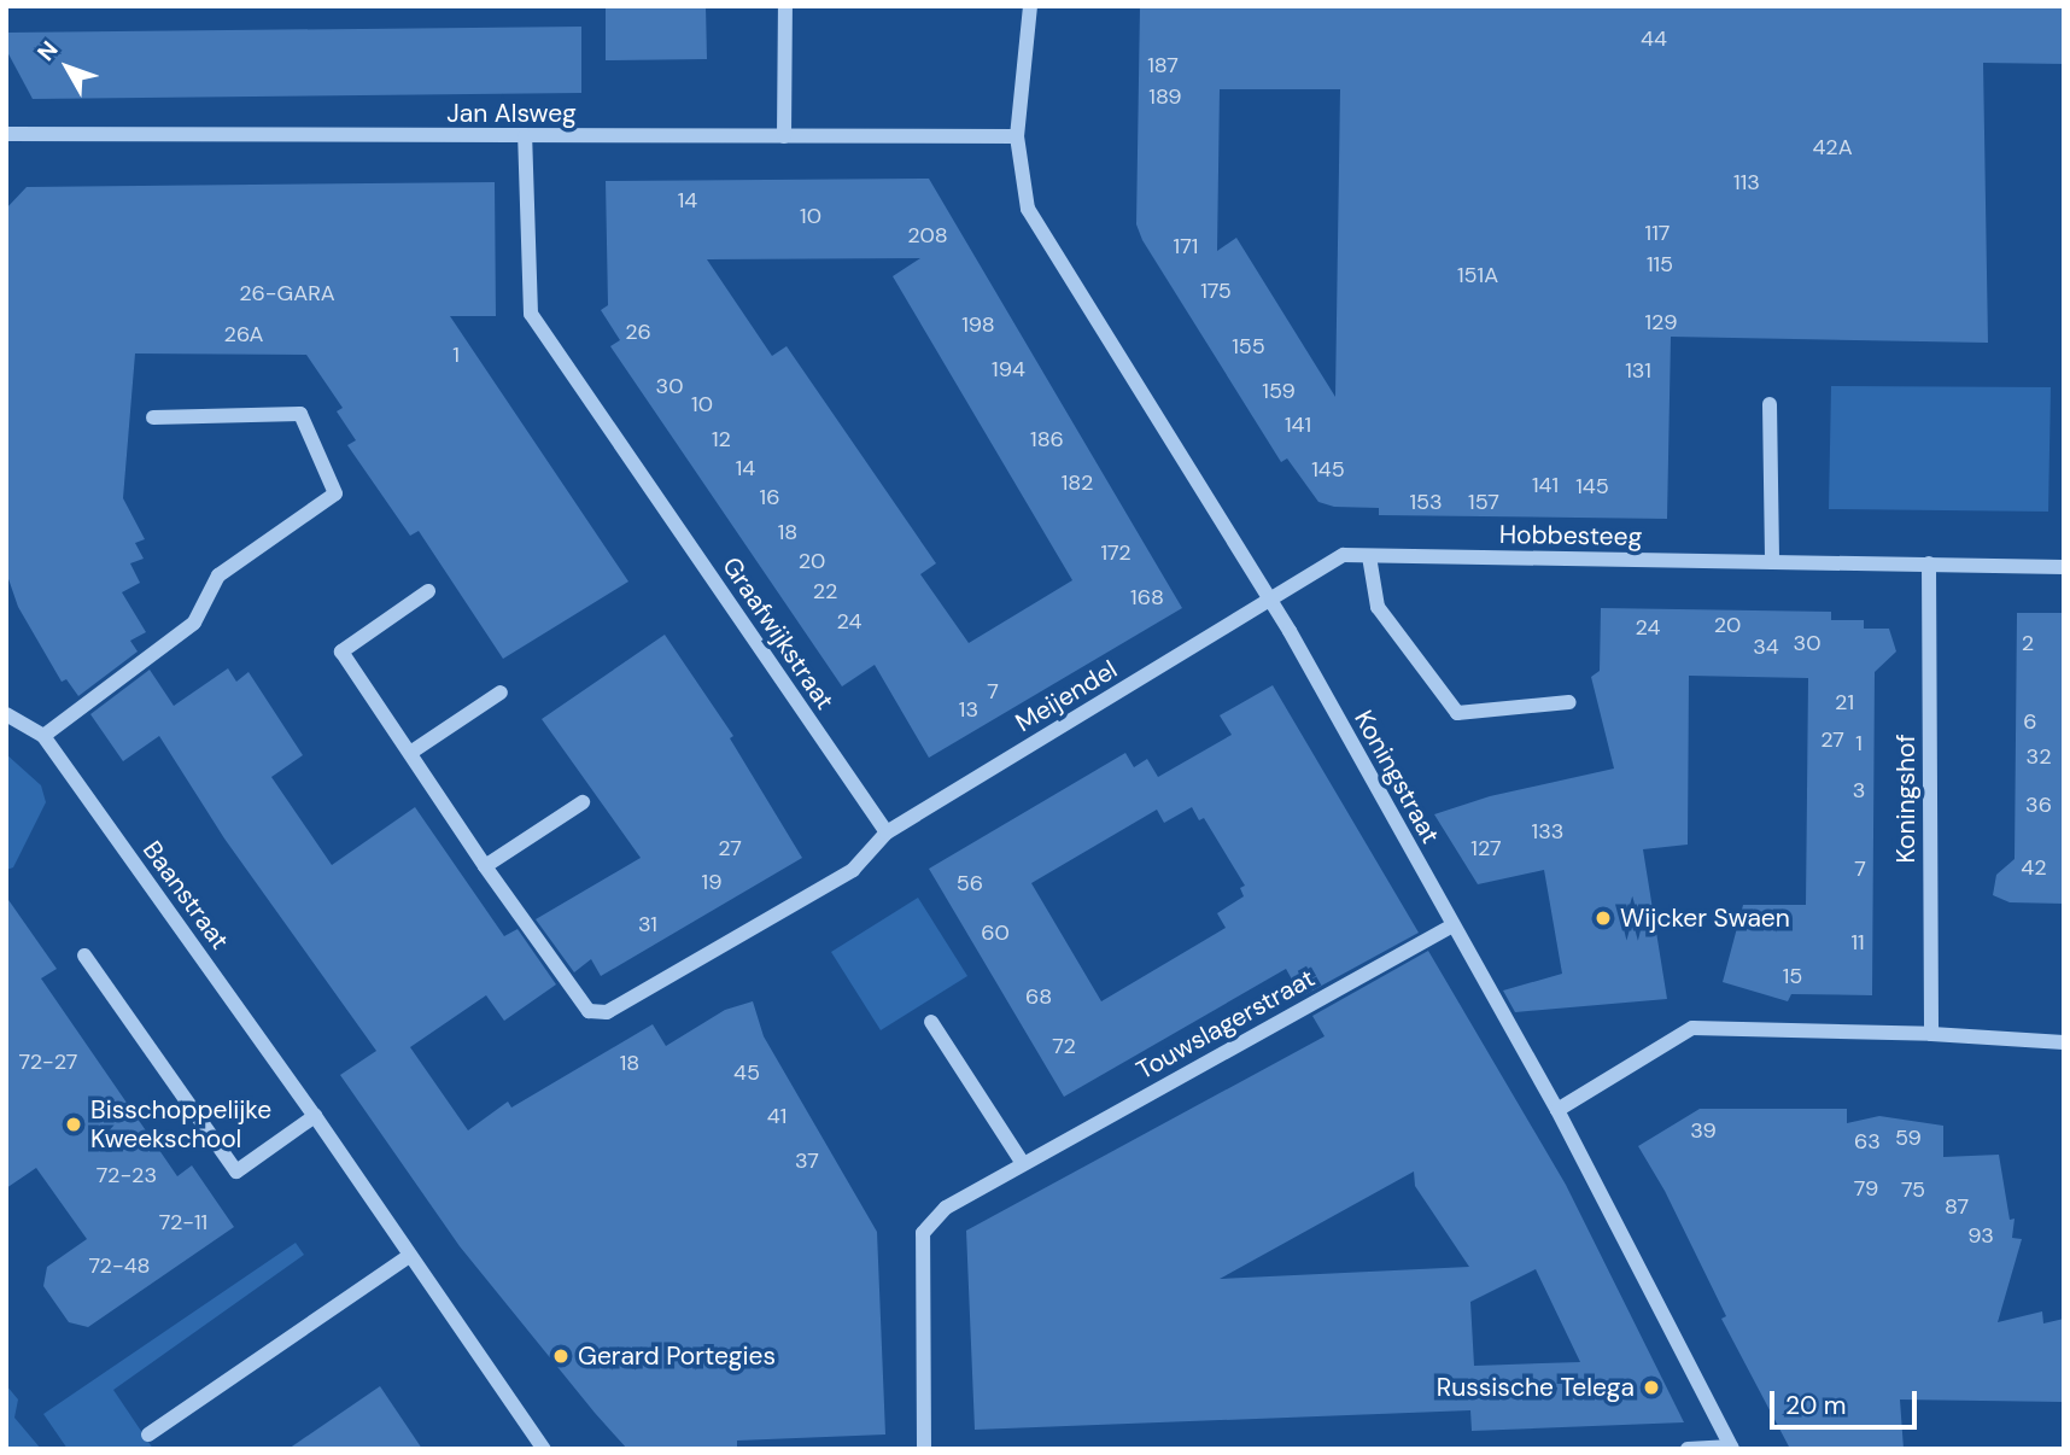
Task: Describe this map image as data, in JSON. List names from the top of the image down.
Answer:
{
  "streets": {
    "street": [
      "Jan Alsweg",
      "Hobbesteeg",
      "Graafwijkstraat",
      "Meijendel",
      "Koningstraat",
      "Koningshof",
      "Baanstraat",
      "Touwslagerstraat"
    ]
  },
  "crossings": [
    ["Jan Alsweg", "Graafwijkstraat"],
    ["Jan Alsweg", "Koningstraat"],
    ["Hobbesteeg", "Meijendel"],
    ["Hobbesteeg", "Koningstraat"],
    ["Hobbesteeg", "Koningshof"],
    ["Graafwijkstraat", "Meijendel"],
    ["Meijendel", "Koningstraat"],
    ["Koningstraat", "Touwslagerstraat"]
  ],
  "places": [
    "Wijcker Swaen",
    "Bisschoppelijke Kweekschool",
    "Gerard Portegies",
    "Russische Telega"
  ],
  "house_numbers": [
    "44",
    "187",
    "189",
    "42A",
    "113",
    "14",
    "10",
    "117",
    "208",
    "171",
    "115",
    "151A",
    "175",
    "26-GARA",
    "129",
    "198",
    "26",
    "26A",
    "155",
    "1",
    "194",
    "131",
    "30",
    "159",
    "10",
    "141",
    "12",
    "186",
    "14",
    "145",
    "182",
    "141",
    "145",
    "16",
    "153",
    "157",
    "18",
    "172",
    "20",
    "22",
    "168",
    "24",
    "20",
    "24",
    "30",
    "2",
    "34",
    "7",
    "21",
    "13",
    "6",
    "27",
    "1",
    "32",
    "3",
    "36",
    "133",
    "27",
    "127",
    "42",
    "7",
    "19",
    "56",
    "31",
    "60",
    "11",
    "15",
    "68",
    "72",
    "72-27",
    "18",
    "45",
    "41",
    "39",
    "59",
    "63",
    "37",
    "72-23",
    "79",
    "75",
    "87",
    "72-11",
    "93",
    "72-48"
  ],
  "scale_bar": "20 m",
  "north": "top left"
}
